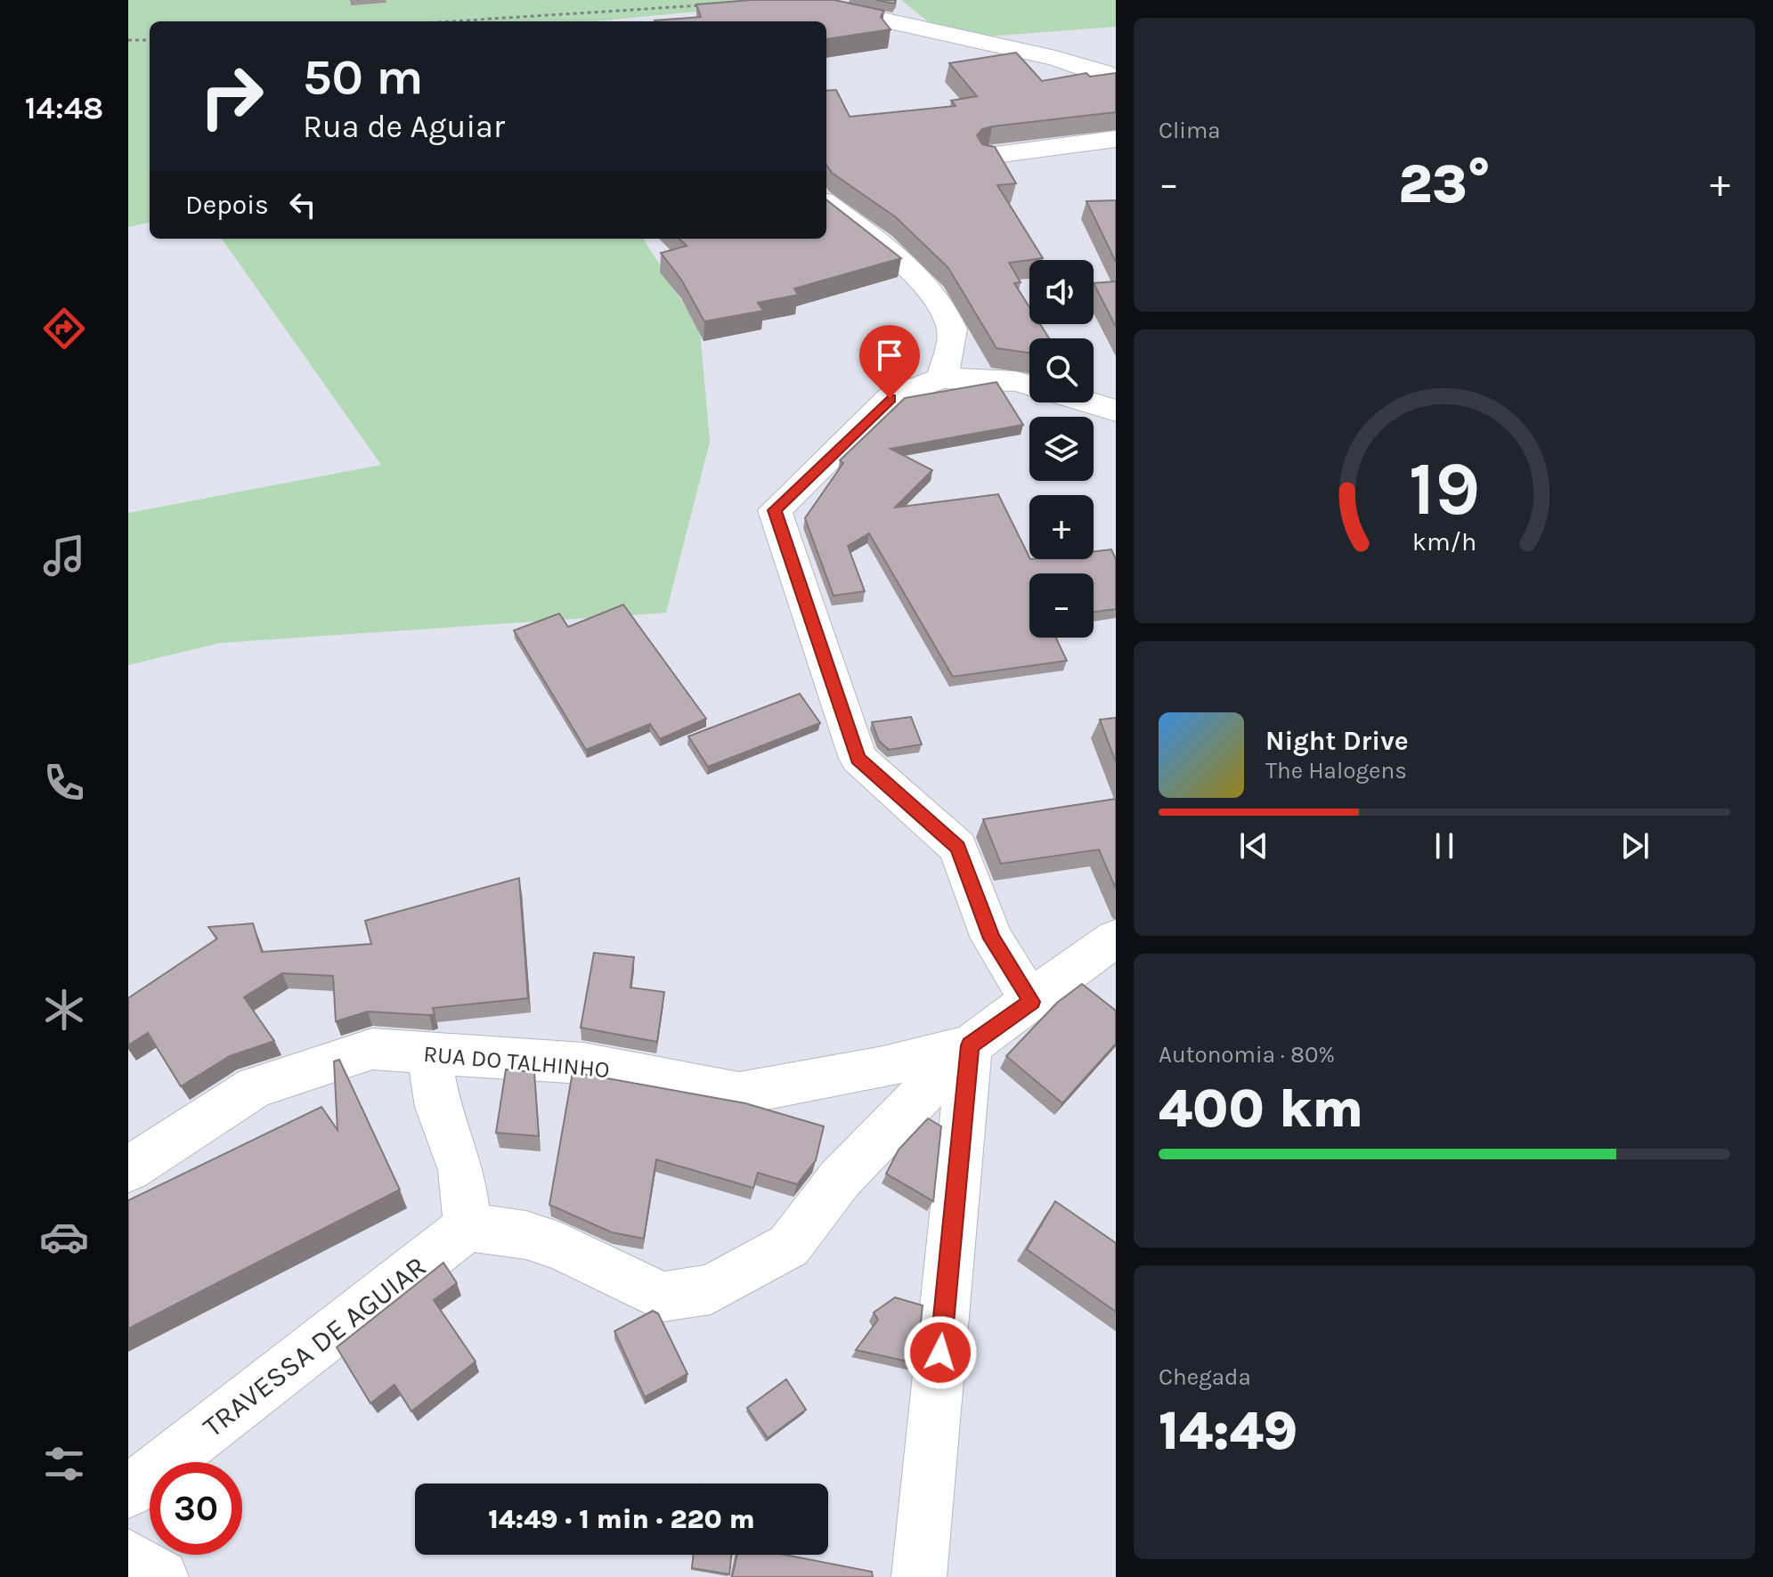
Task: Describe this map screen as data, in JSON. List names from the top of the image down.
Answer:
{
  "streets": {
    "street": ["RUA DO TALHINHO", "TRAVESSA DE AGUIAR"]
  },
  "page": {
    "tabs": "14:48",
    "tile": [
      "Clima",
      ["Autonomia · 80%", "400 km"],
      ["Chegada", "14:49"]
    ],
    "turn": ["50 m", "Rua de Aguiar"],
    "heat": ["−", "23°", "+"],
    "then": "Depois",
    "map_buttons": ["+", "−"],
    "song": ["Night Drive", "The Halogens"],
    "limit": "30",
    "trip": "14:49 · 1 min · 220 m",
    "gauge": ["19", "km/h"]
  }
}
